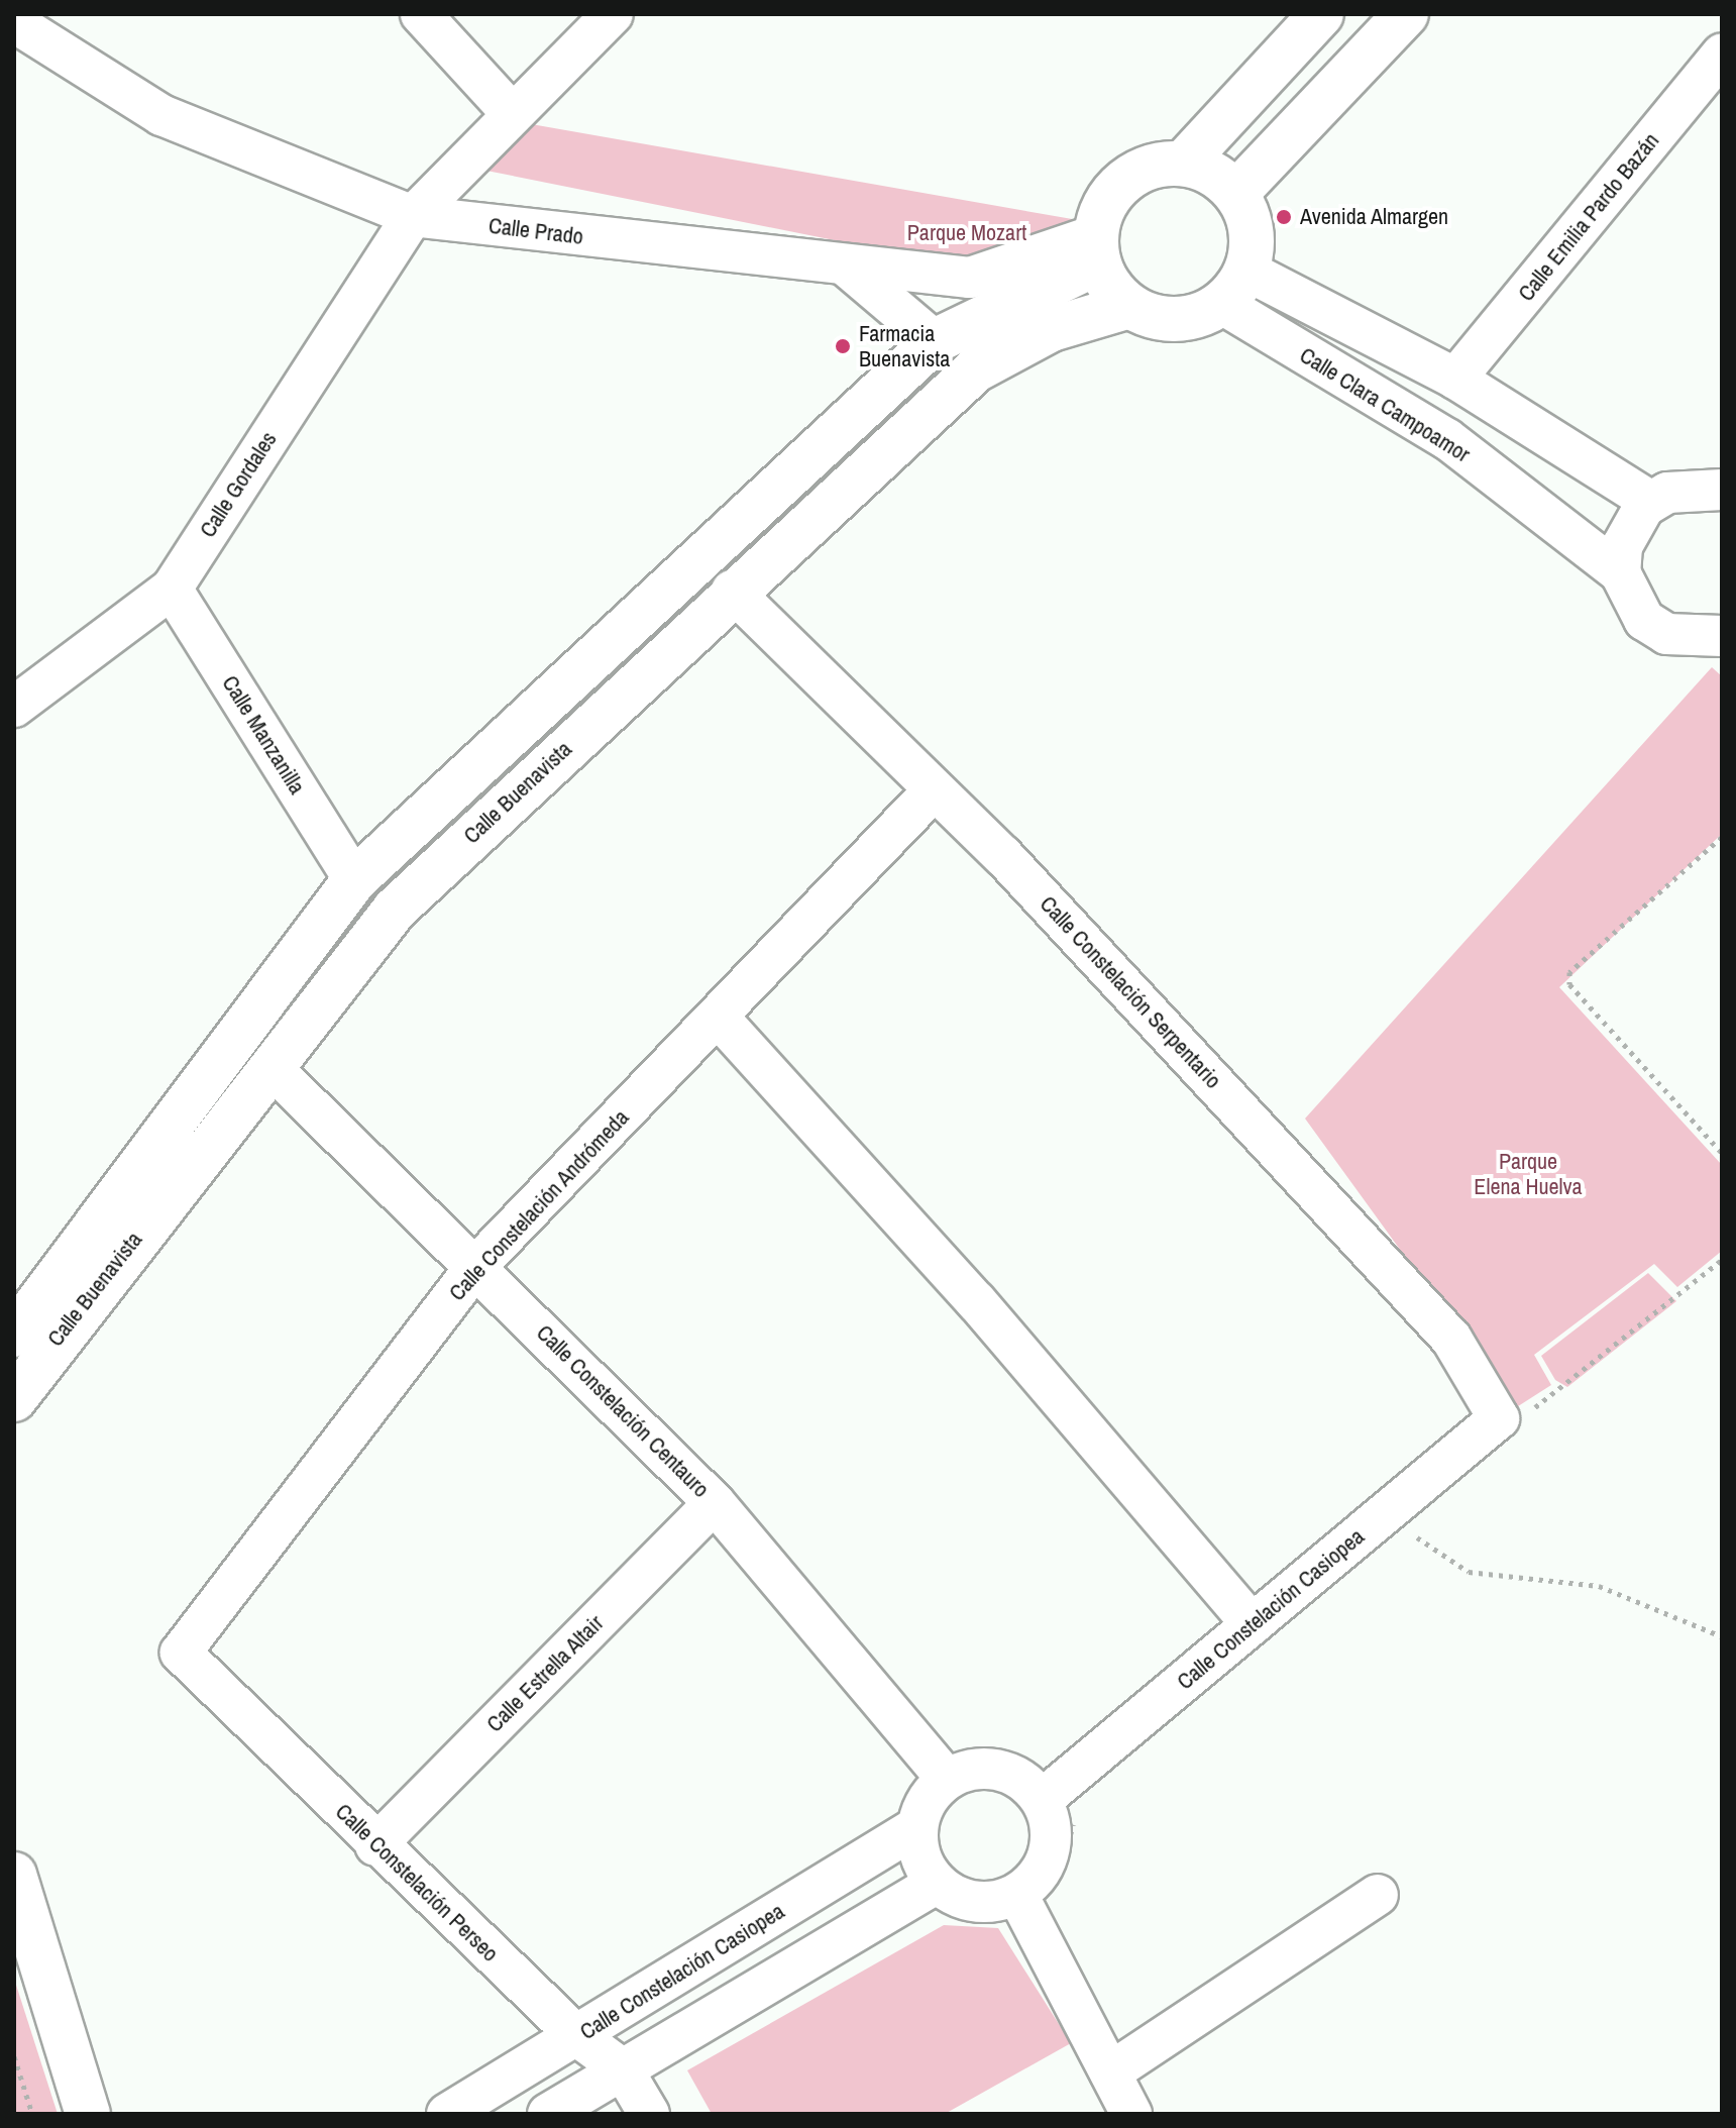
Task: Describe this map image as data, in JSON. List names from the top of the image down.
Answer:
{
  "streets": {
    "street": [
      "Calle Emilia Pardo Bazán",
      "Calle Prado",
      "Calle Clara Campoamor",
      "Calle Gordales",
      "Calle Manzanilla",
      "Calle Buenavista",
      "Calle Constelación Serpentario",
      "Calle Constelación Andrómeda",
      "Calle Constelación Centauro",
      "Calle Constelación Casiopea",
      "Calle Estrella Altair",
      "Calle Constelación Perseo"
    ]
  },
  "crossings": [
    ["Calle Prado", "Calle Clara Campoamor"],
    ["Calle Prado", "Calle Gordales"],
    ["Calle Prado", "Calle Buenavista"],
    ["Calle Clara Campoamor", "Calle Buenavista"],
    ["Calle Gordales", "Calle Manzanilla"],
    ["Calle Manzanilla", "Calle Buenavista"],
    ["Calle Buenavista", "Calle Constelación Serpentario"],
    ["Calle Buenavista", "Calle Constelación Centauro"],
    ["Calle Constelación Serpentario", "Calle Constelación Andrómeda"],
    ["Calle Constelación Serpentario", "Calle Constelación Casiopea"],
    ["Calle Constelación Andrómeda", "Calle Constelación Centauro"],
    ["Calle Constelación Andrómeda", "Calle Constelación Perseo"],
    ["Calle Constelación Centauro", "Calle Constelación Casiopea"],
    ["Calle Constelación Centauro", "Calle Estrella Altair"],
    ["Calle Constelación Casiopea", "Calle Constelación Perseo"],
    ["Calle Estrella Altair", "Calle Constelación Perseo"]
  ],
  "parks": ["Parque Mozart", "Parque Elena Huelva"],
  "places": ["Avenida Almargen", "Farmacia Buenavista"]
}
